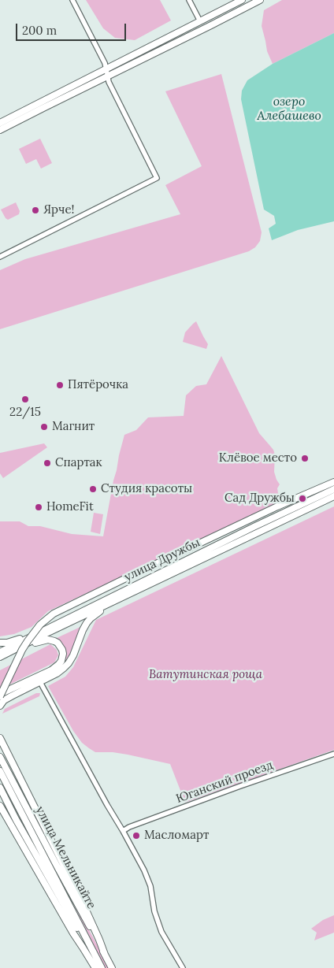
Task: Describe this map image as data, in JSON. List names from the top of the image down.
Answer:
{
  "streets": {
    "main road": ["улица Дружбы", "улица Мельникайте"],
    "street": ["Юганский проезд"]
  },
  "water": ["озеро Алебашево"],
  "parks": ["Ватутинская роща"],
  "places": [
    "Ярче!",
    "Пятёрочка",
    "22/15",
    "Магнит",
    "Клёвое место",
    "Спартак",
    "Студия красоты",
    "Сад Дружбы",
    "HomeFit",
    "Масломарт"
  ],
  "scale_bar": "200 m"
}
